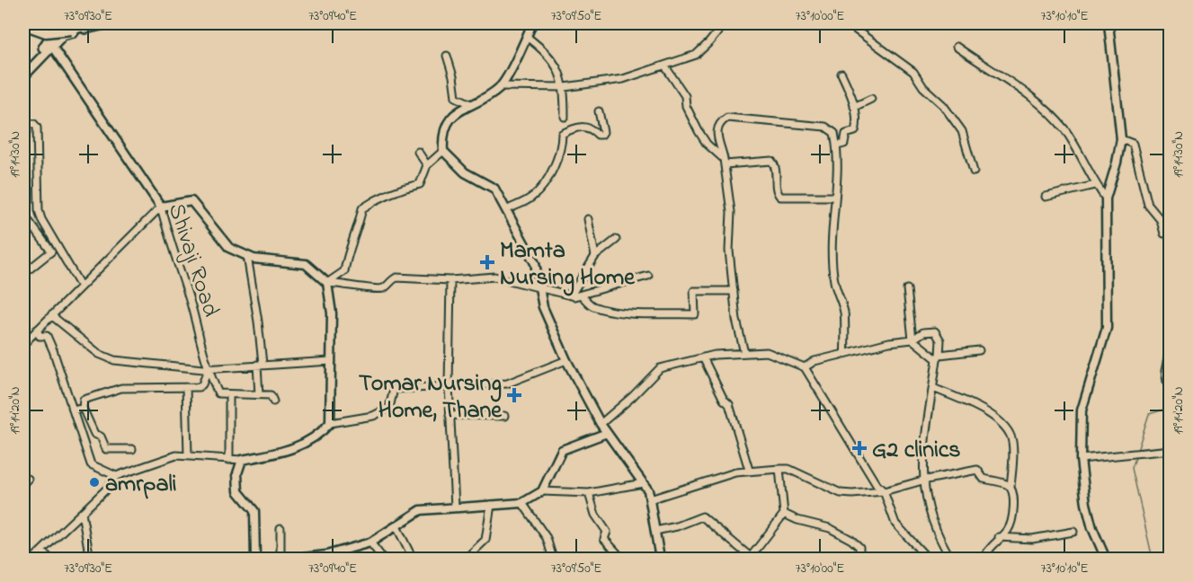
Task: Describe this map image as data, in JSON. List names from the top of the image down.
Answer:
{
  "streets": {
    "street": ["Shivaji Road"]
  },
  "places": {
    "health": ["Mamta Nursing Home", "Tomar Nursing Home, Thane", "G2 clinics"],
    "other": ["amrpali"]
  },
  "coordinates": [
    "73°09'30\"E",
    "73°09'40\"E",
    "73°09'50\"E",
    "73°10'00\"E",
    "73°10'10\"E",
    "19°14'30\"N",
    "19°14'20\"N"
  ]
}
